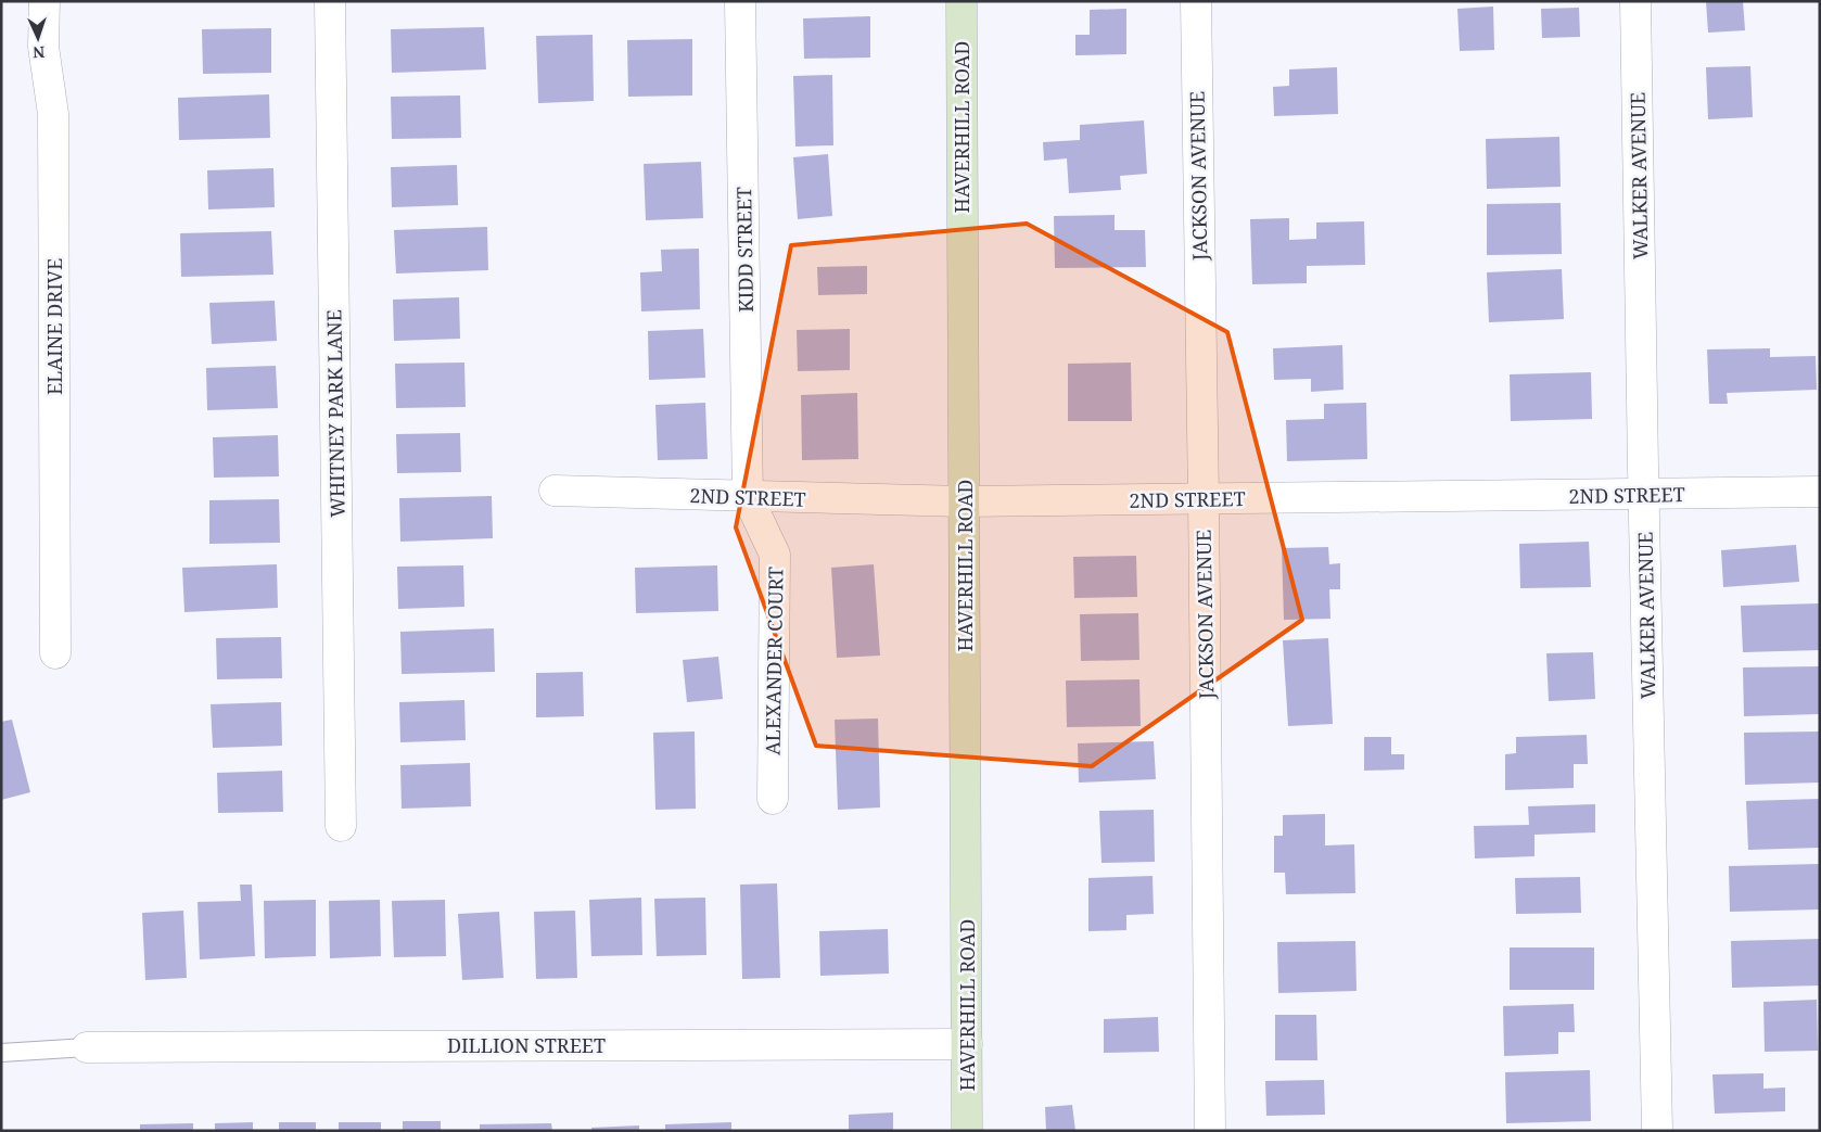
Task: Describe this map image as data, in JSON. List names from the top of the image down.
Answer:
{
  "streets": {
    "street": [
      "HAVERHILL ROAD",
      "JACKSON AVENUE",
      "WALKER AVENUE",
      "KIDD STREET",
      "ELAINE DRIVE",
      "WHITNEY PARK LANE",
      "2ND STREET",
      "ALEXANDER COURT",
      "DILLION STREET"
    ]
  },
  "crossings": [
    ["HAVERHILL ROAD", "2ND STREET"],
    ["HAVERHILL ROAD", "DILLION STREET"],
    ["JACKSON AVENUE", "2ND STREET"],
    ["WALKER AVENUE", "2ND STREET"],
    ["KIDD STREET", "2ND STREET"],
    ["KIDD STREET", "ALEXANDER COURT"],
    ["2ND STREET", "ALEXANDER COURT"]
  ],
  "north": "bottom"
}
